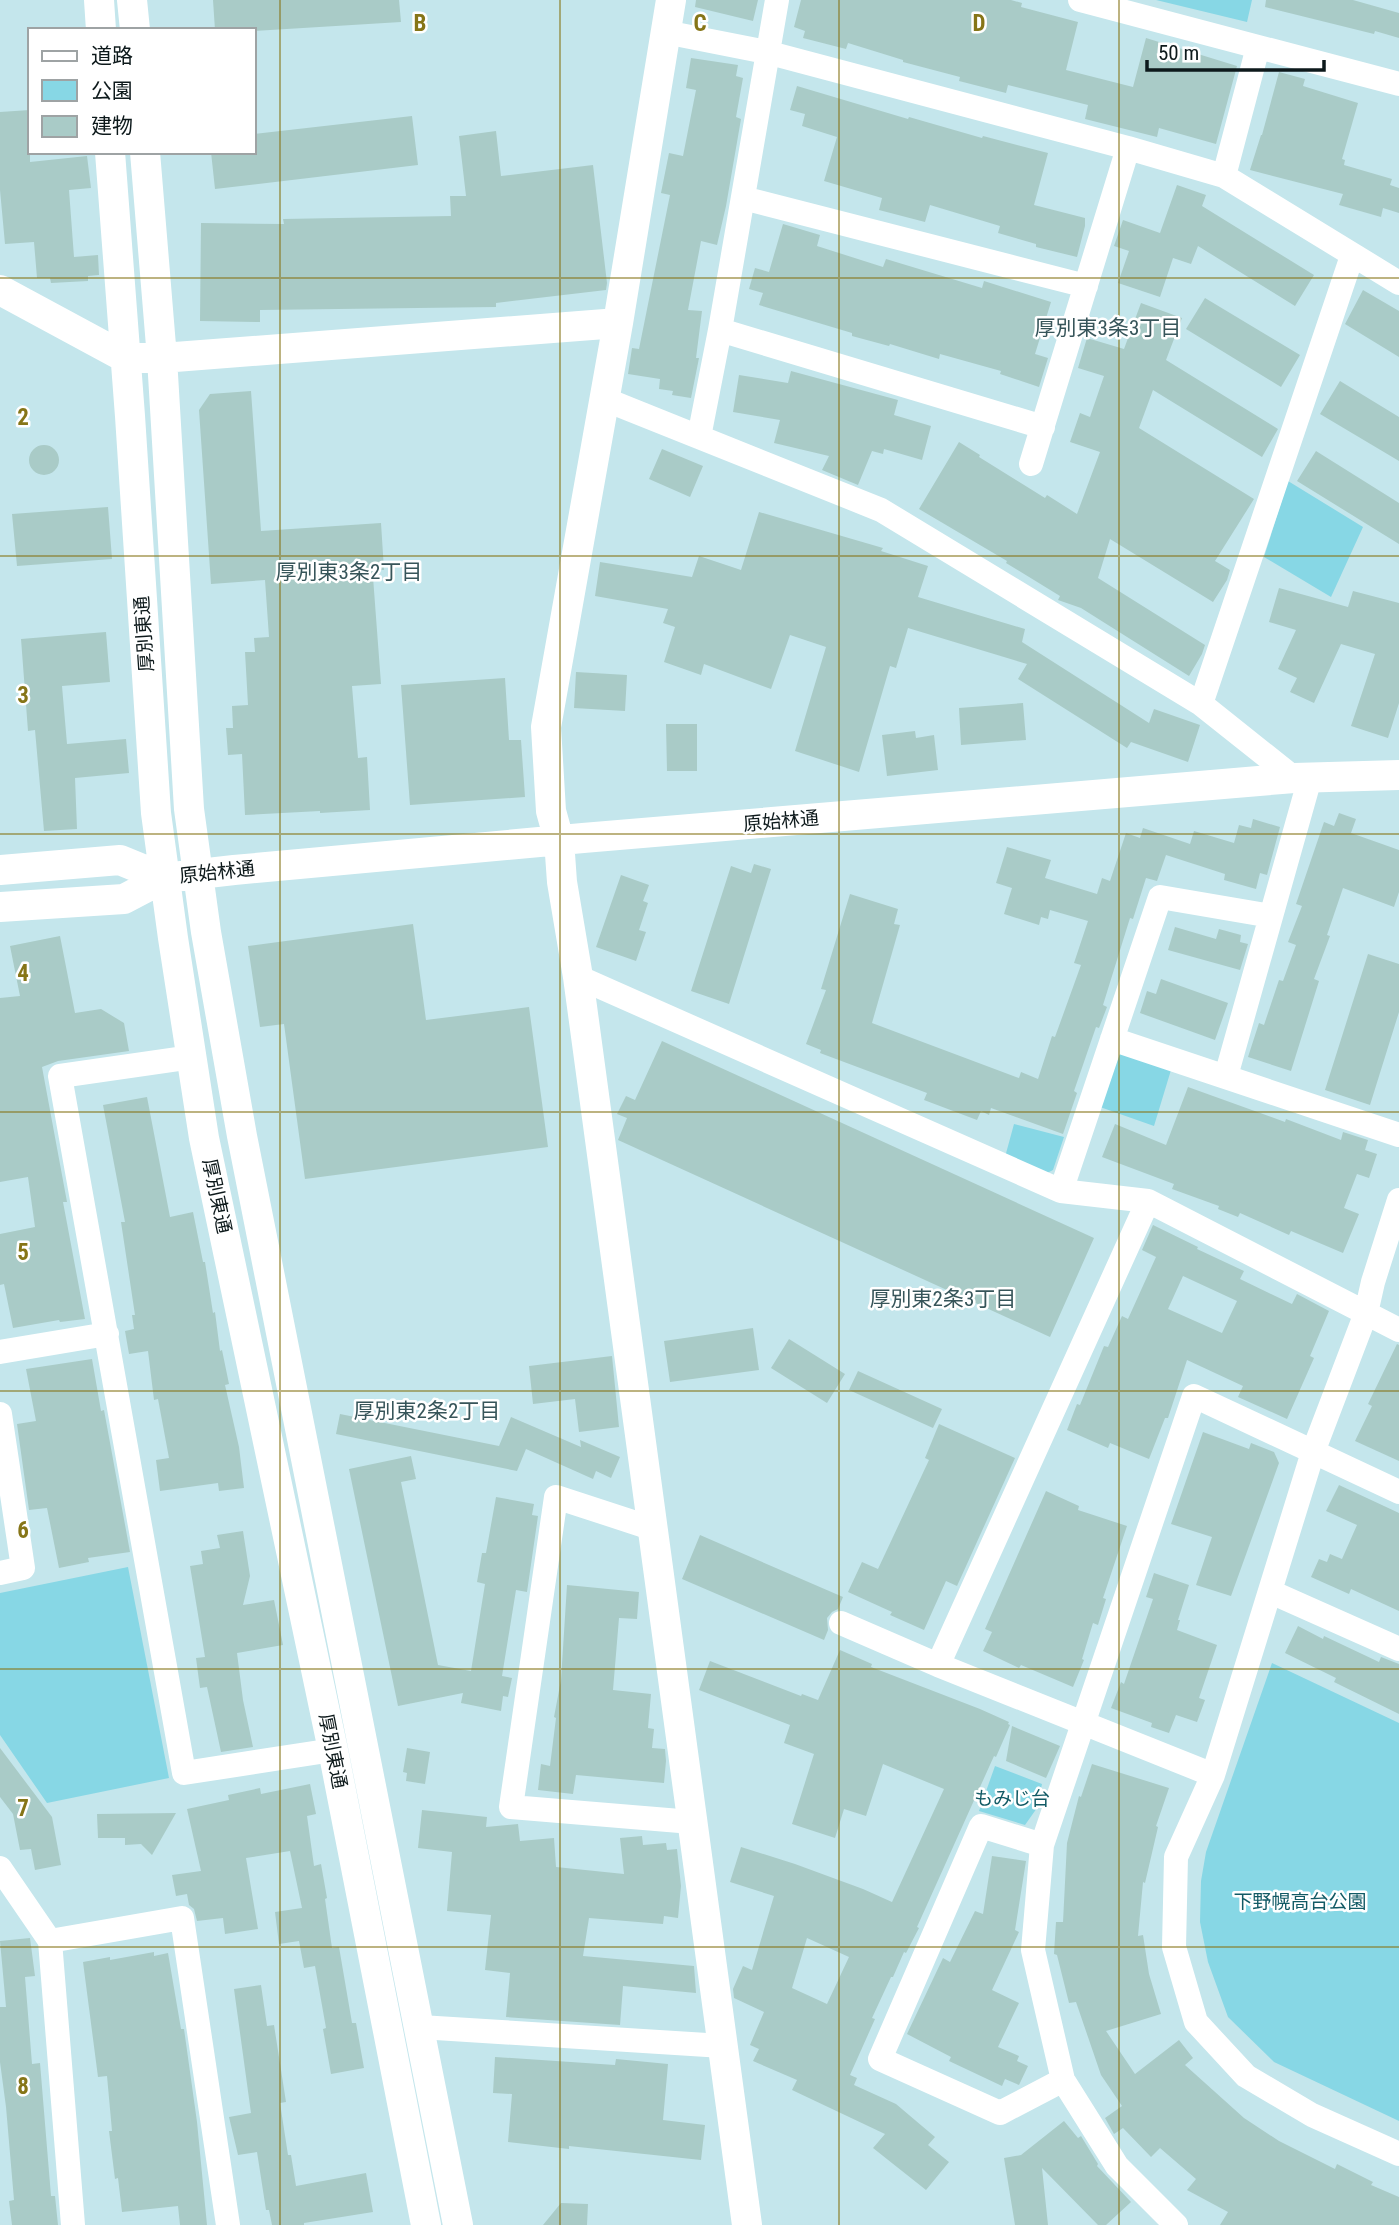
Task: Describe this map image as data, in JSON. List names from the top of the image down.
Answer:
{
  "streets": {
    "street": ["厚別東通", "原始林通"]
  },
  "crossings": [
    ["厚別東通", "原始林通"]
  ],
  "districts": [
    "厚別東3条3丁目",
    "厚別東3条2丁目",
    "厚別東2条3丁目",
    "厚別東2条2丁目"
  ],
  "parks": ["もみじ台", "下野幌高台公園"],
  "legend": ["道路", "公園", "建物"],
  "scale_bar": "50 m",
  "grid": {
    "columns": ["B", "C", "D"],
    "rows": [
      "2",
      "3",
      "4",
      "5",
      "6",
      "7",
      "8"
    ]
  }
}
